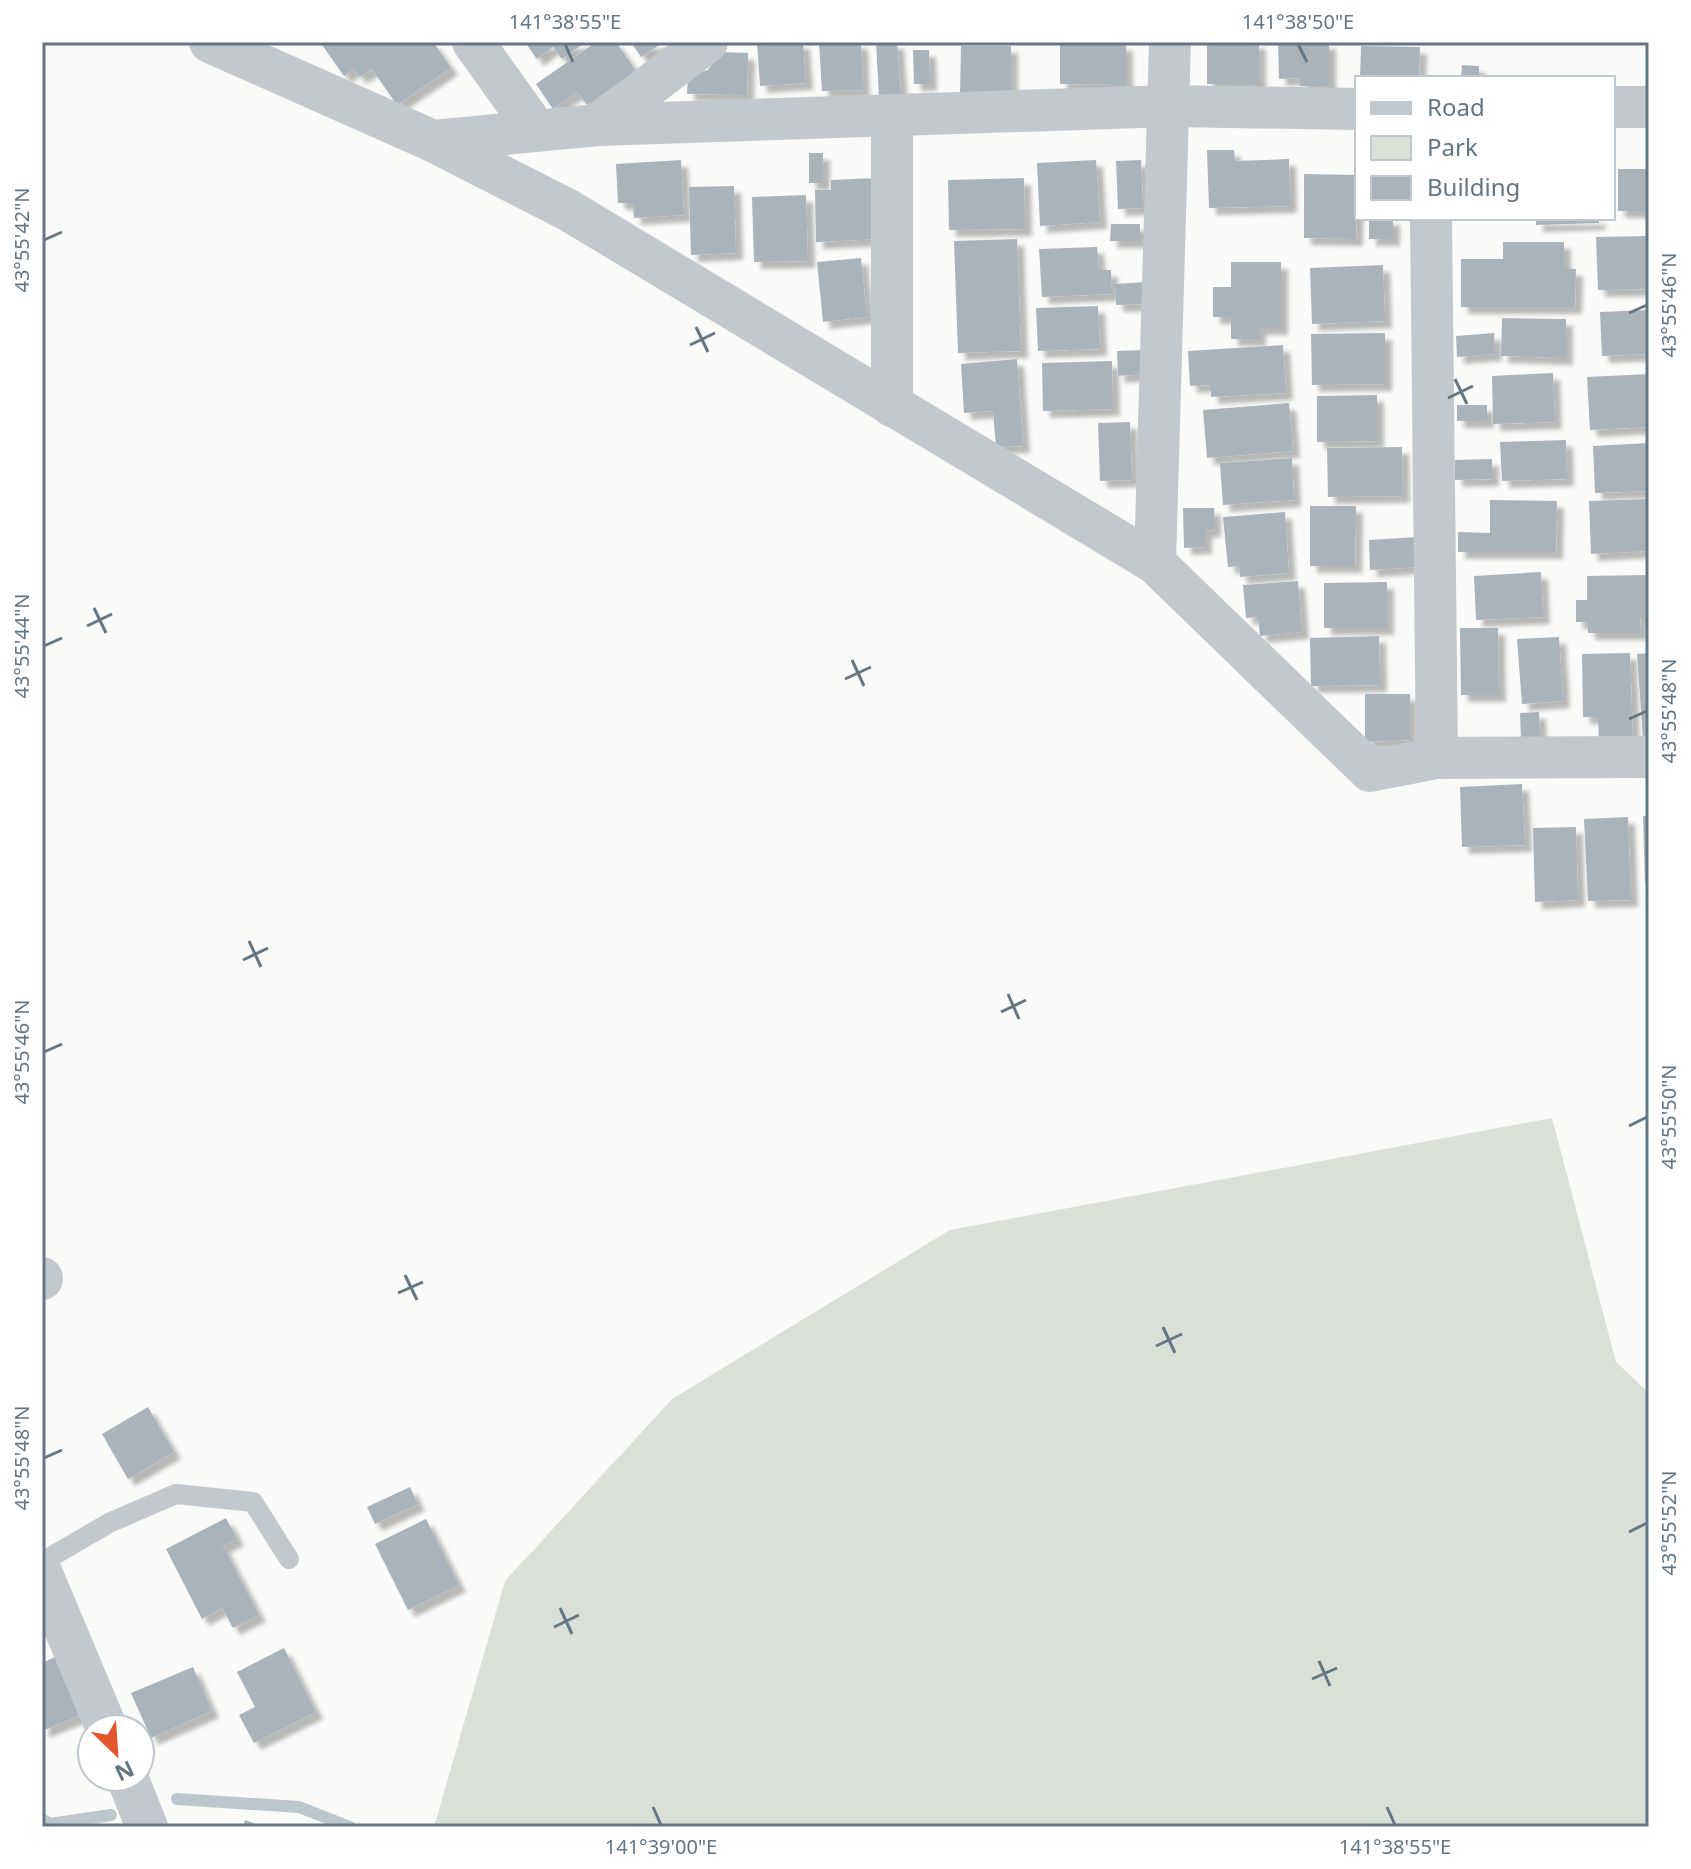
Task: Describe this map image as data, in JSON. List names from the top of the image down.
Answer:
{
  "legend": ["Road", "Park", "Building"],
  "north": "bottom right",
  "coordinates": [
    "141°38'55\"E",
    "141°38'50\"E",
    "43°55'42\"N",
    "43°55'46\"N",
    "43°55'44\"N",
    "43°55'48\"N",
    "43°55'50\"N",
    "43°55'52\"N",
    "141°39'00\"E"
  ]
}
